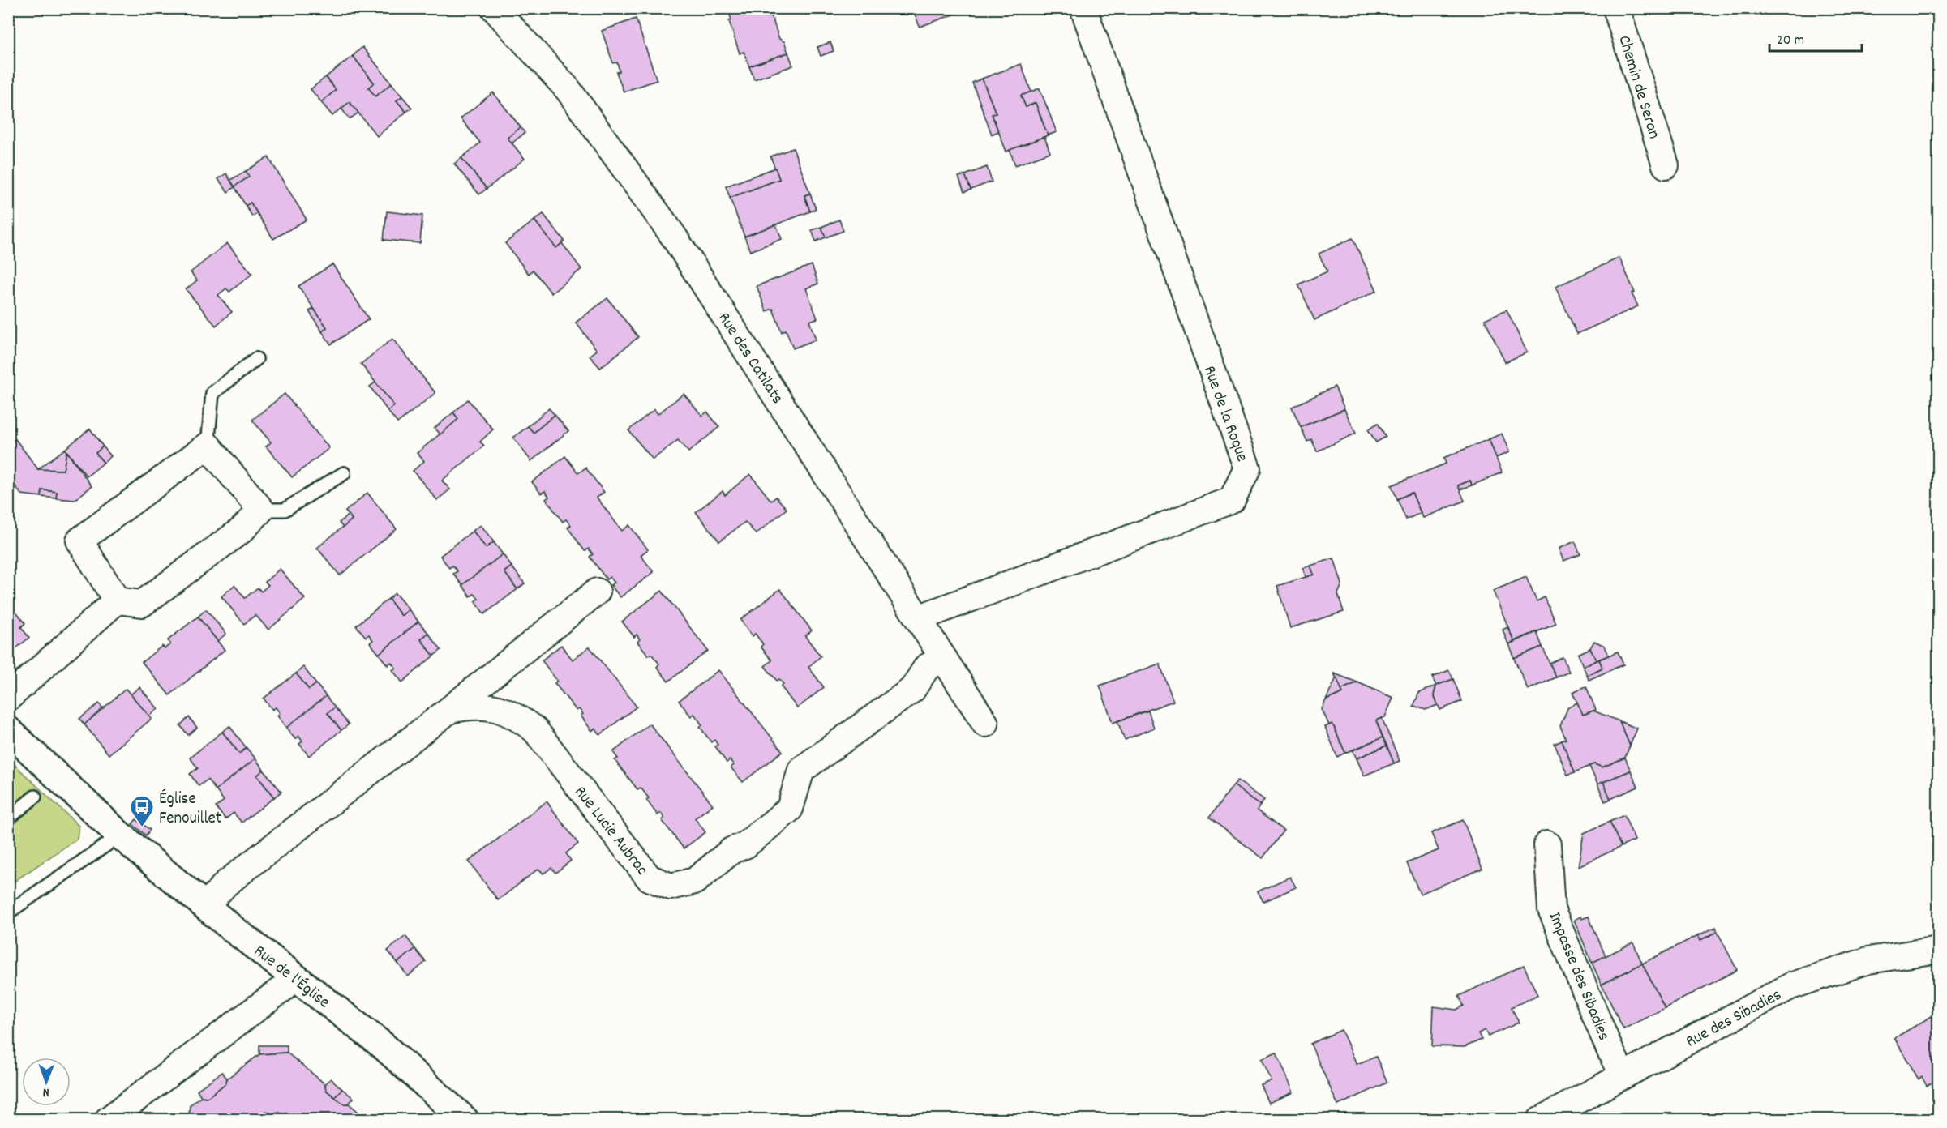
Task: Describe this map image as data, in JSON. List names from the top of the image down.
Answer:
{
  "streets": {
    "main road": ["Rue de l'Église"],
    "street": [
      "Chemin de Seran",
      "Rue des Catilats",
      "Rue de la Roque",
      "Rue Lucie Aubrac",
      "Impasse des Sibadies",
      "Rue des Sibadies"
    ]
  },
  "crossings": [
    ["Rue des Catilats", "Rue de la Roque"],
    ["Rue des Catilats", "Rue Lucie Aubrac"],
    ["Rue Lucie Aubrac", "Rue de l'Église"],
    ["Impasse des Sibadies", "Rue des Sibadies"]
  ],
  "places": {
    "bus stop": ["Église Fenouillet"]
  },
  "scale_bar": "20 m",
  "north": "bottom"
}
